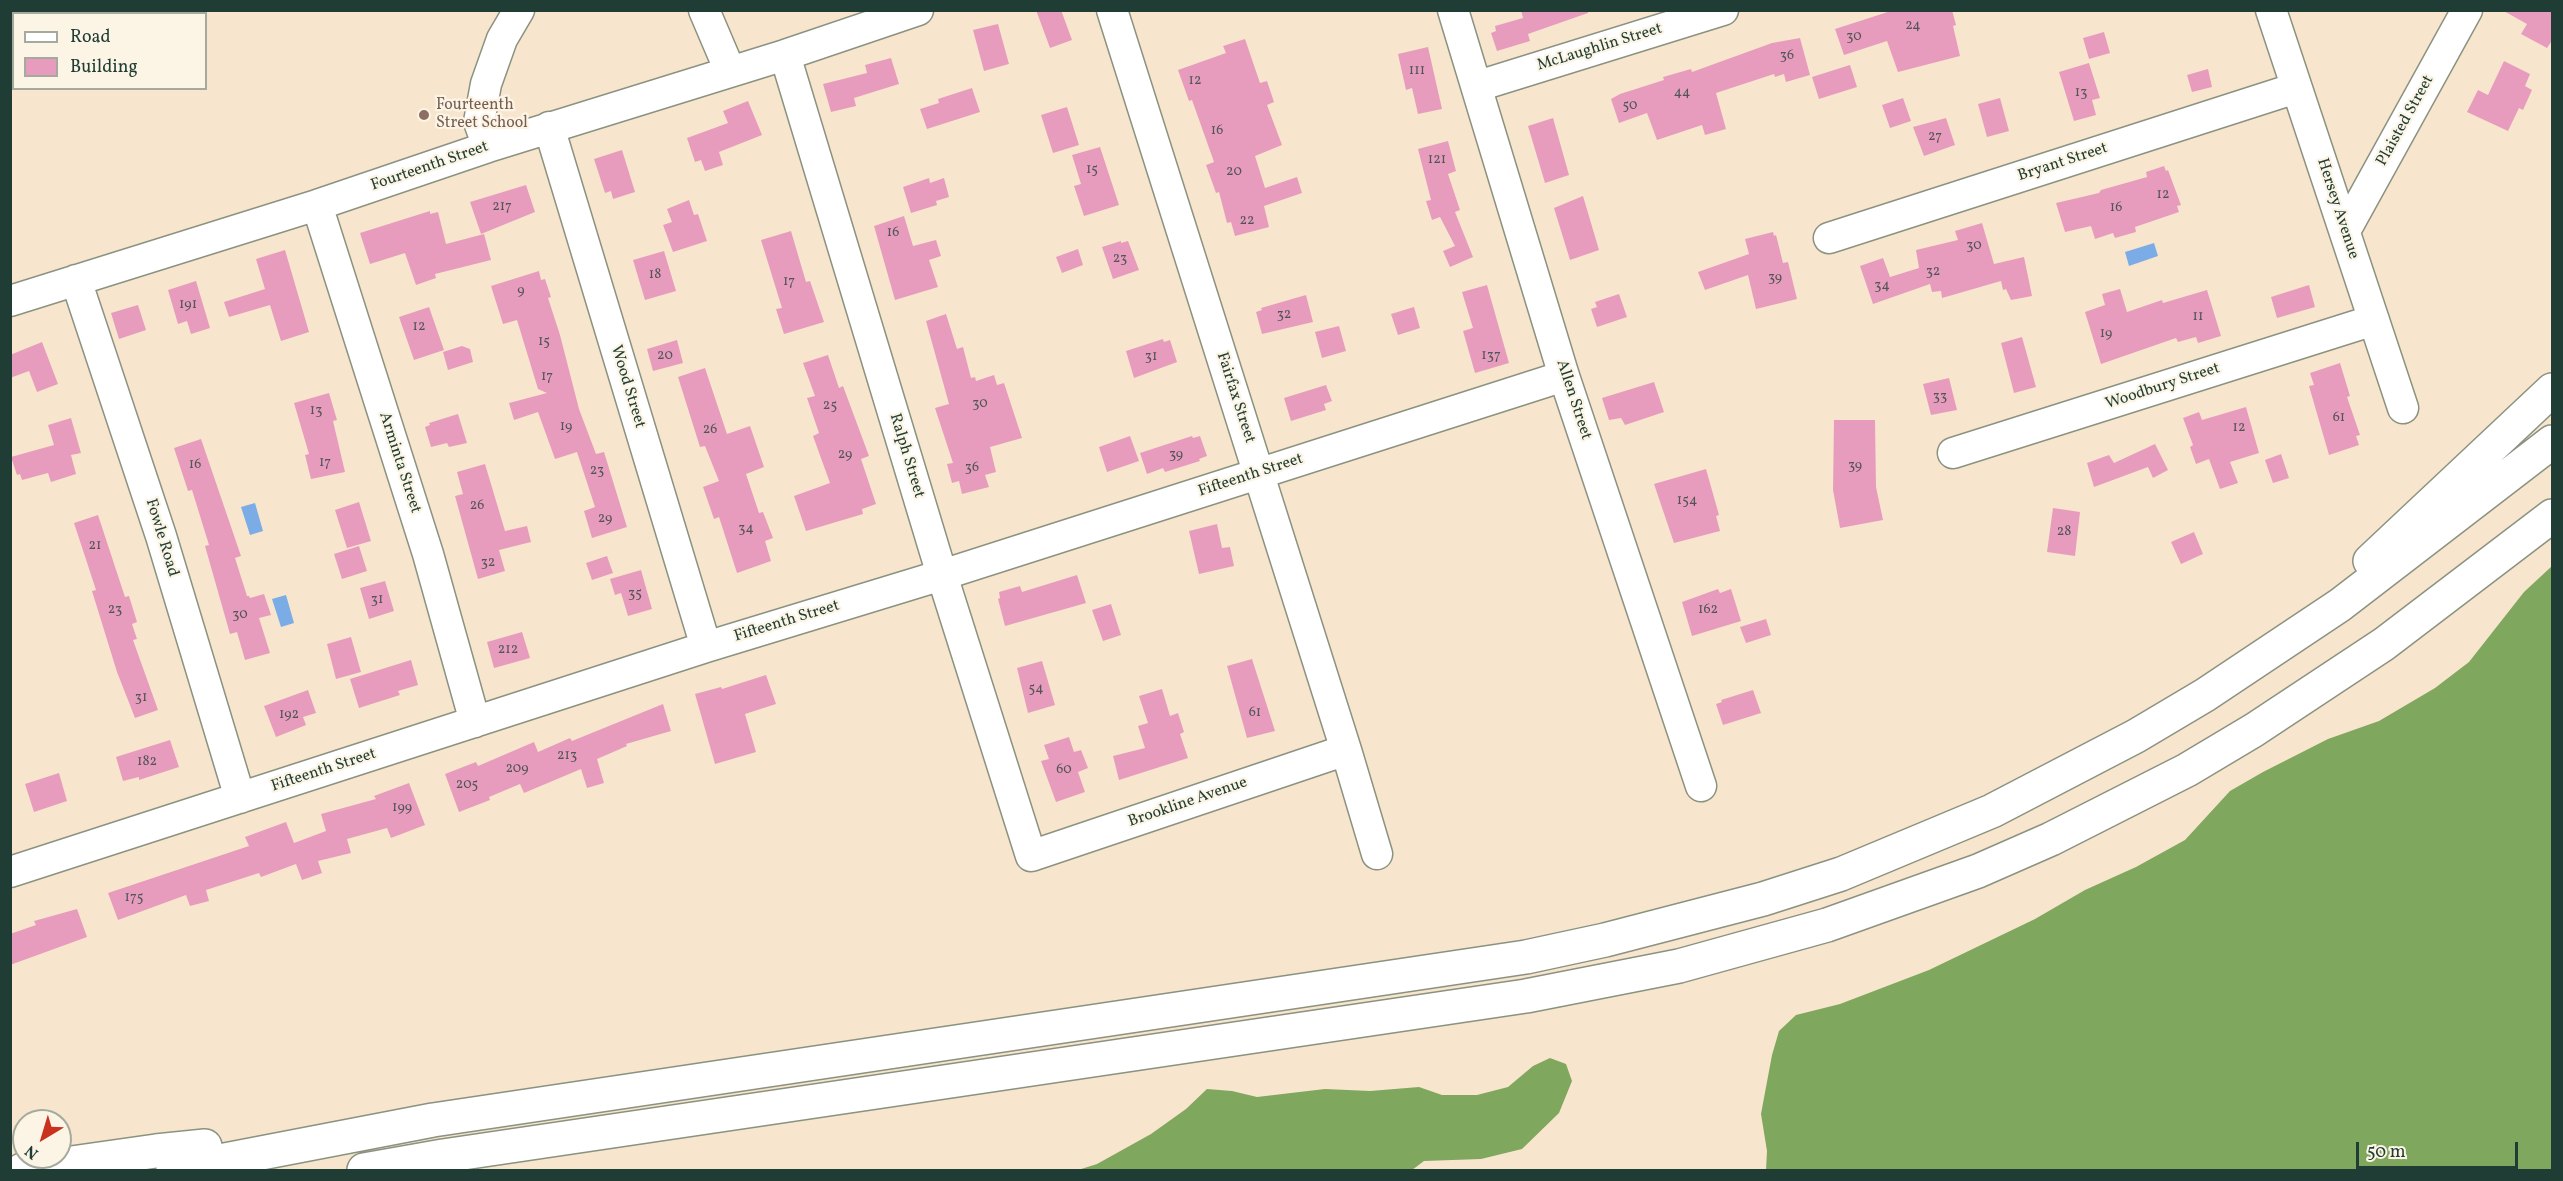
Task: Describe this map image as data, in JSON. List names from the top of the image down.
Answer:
{
  "streets": {
    "street": [
      "McLaughlin Street",
      "Plaisted Street",
      "Bryant Street",
      "Fourteenth Street",
      "Hersey Avenue",
      "Wood Street",
      "Woodbury Street",
      "Fairfax Street",
      "Allen Street",
      "Ralph Street",
      "Arminta Street",
      "Fifteenth Street",
      "Fowle Road",
      "Brookline Avenue"
    ]
  },
  "crossings": [
    ["McLaughlin Street", "Allen Street"],
    ["Plaisted Street", "Hersey Avenue"],
    ["Bryant Street", "Hersey Avenue"],
    ["Fourteenth Street", "Wood Street"],
    ["Fourteenth Street", "Ralph Street"],
    ["Fourteenth Street", "Arminta Street"],
    ["Fourteenth Street", "Fowle Road"],
    ["Hersey Avenue", "Woodbury Street"],
    ["Wood Street", "Fifteenth Street"],
    ["Fairfax Street", "Fifteenth Street"],
    ["Fairfax Street", "Brookline Avenue"],
    ["Allen Street", "Fifteenth Street"],
    ["Ralph Street", "Fifteenth Street"],
    ["Ralph Street", "Brookline Avenue"],
    ["Arminta Street", "Fifteenth Street"],
    ["Fifteenth Street", "Fowle Road"]
  ],
  "places": ["Fourteenth Street School"],
  "house_numbers": [
    "24",
    "30",
    "36",
    "111",
    "12",
    "44",
    "13",
    "50",
    "16",
    "27",
    "121",
    "15",
    "20",
    "12",
    "217",
    "16",
    "22",
    "16",
    "30",
    "23",
    "32",
    "18",
    "39",
    "17",
    "34",
    "9",
    "191",
    "32",
    "11",
    "12",
    "19",
    "15",
    "20",
    "137",
    "31",
    "17",
    "33",
    "30",
    "25",
    "13",
    "61",
    "19",
    "12",
    "26",
    "29",
    "39",
    "17",
    "16",
    "39",
    "36",
    "23",
    "154",
    "26",
    "29",
    "34",
    "28",
    "21",
    "32",
    "35",
    "31",
    "23",
    "162",
    "30",
    "212",
    "54",
    "31",
    "61",
    "192",
    "213",
    "182",
    "209",
    "60",
    "205",
    "199",
    "175"
  ],
  "legend": ["Road", "Building"],
  "scale_bar": "50 m",
  "north": "bottom left"
}
